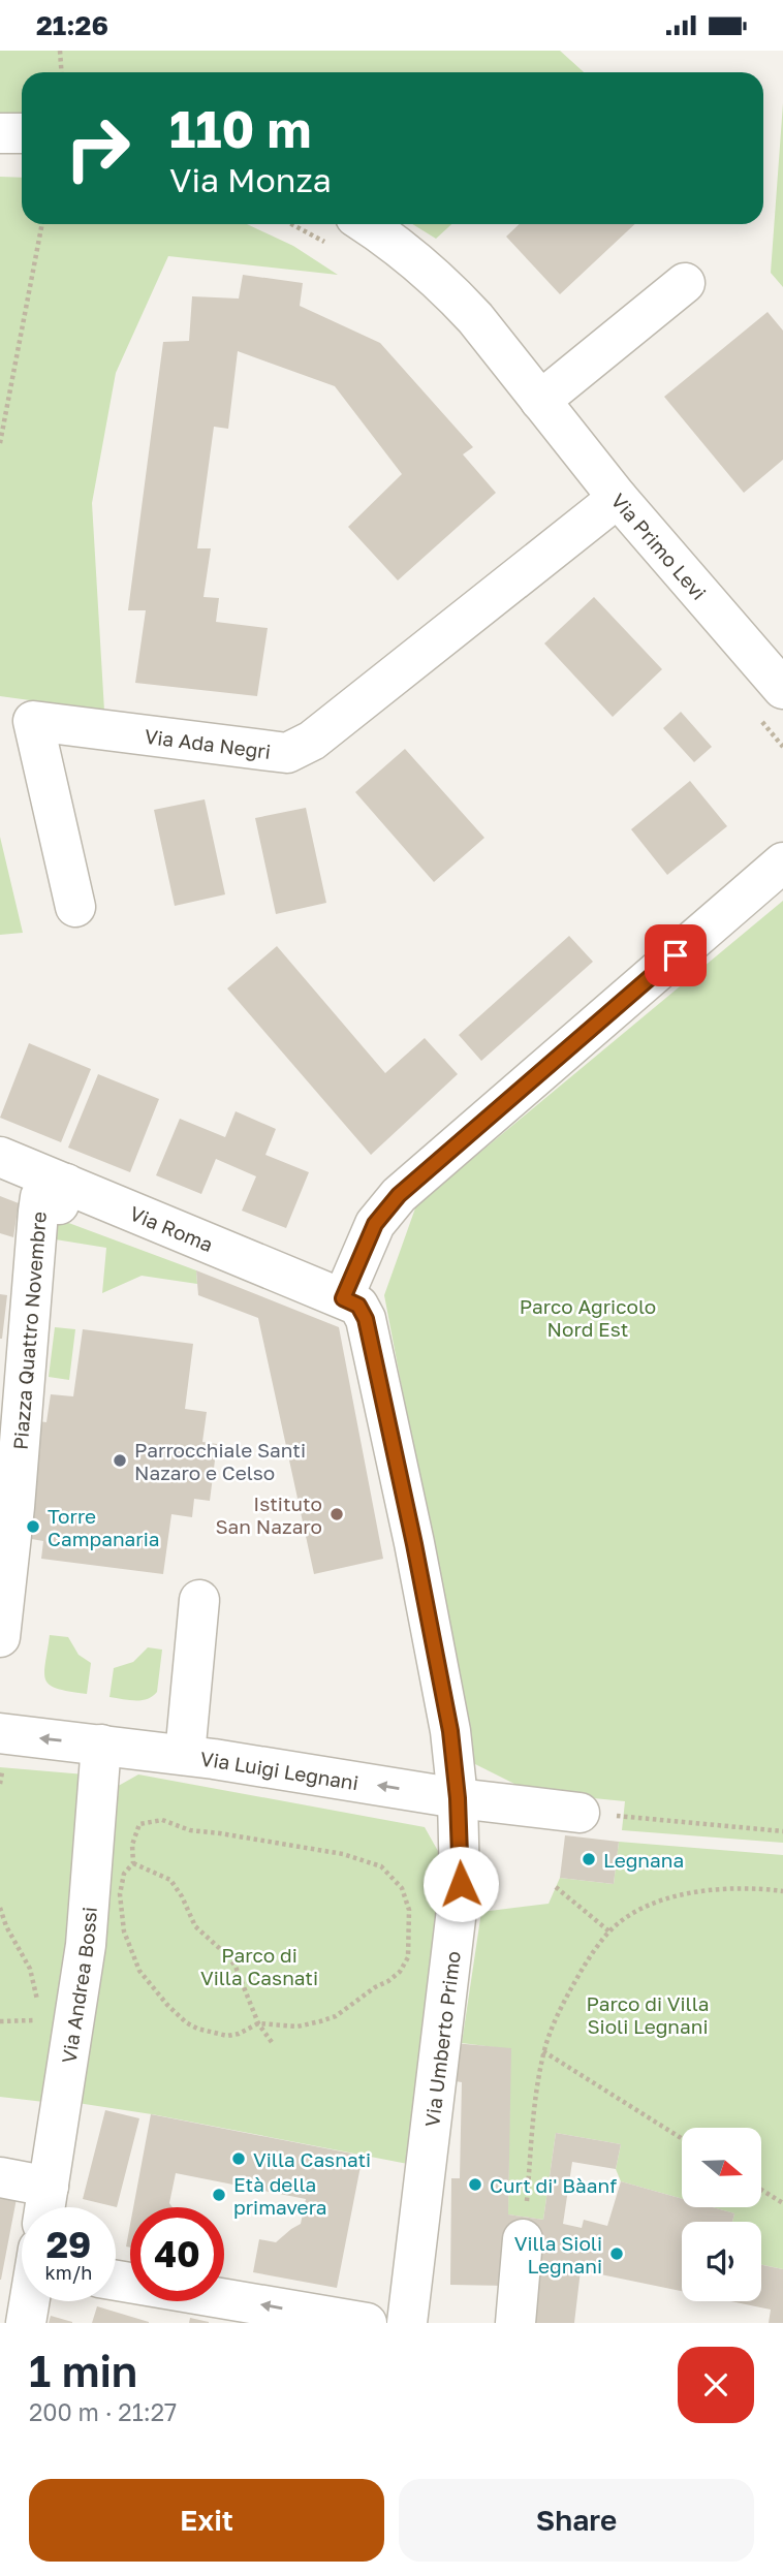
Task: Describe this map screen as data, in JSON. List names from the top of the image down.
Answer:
{
  "streets": {
    "street": [
      "Via Primo Levi",
      "Via Ada Negri",
      "Via Roma",
      "Piazza Quattro Novembre",
      "Via Luigi Legnani",
      "Via Andrea Bossi",
      "Via Umberto Primo"
    ]
  },
  "crossings": [
    ["Via Primo Levi", "Via Ada Negri"],
    ["Via Roma", "Piazza Quattro Novembre"],
    ["Via Roma", "Via Umberto Primo"],
    ["Via Luigi Legnani", "Via Andrea Bossi"],
    ["Via Luigi Legnani", "Via Umberto Primo"]
  ],
  "one_way": ["Via Luigi Legnani"],
  "parks": ["Parco Agricolo Nord Est", "Parco di Villa Casnati", "Parco di Villa Sioli Legnani"],
  "places": [
    "Parrocchiale Santi Nazaro e Celso",
    "Istituto San Nazaro",
    "Torre Campanaria",
    "Legnana",
    "Villa Casnati",
    "Curt di' Bàanf",
    "Età della primavera",
    "Villa Sioli Legnani"
  ],
  "north": "right",
  "page": {
    "status": "21:26",
    "turn": ["110 m", "Via Monza"],
    "speed": "29 km/h",
    "limit": "40",
    "heading": ["1 min", "200 m · 21:27"],
    "buttons": ["Exit", "Share"]
  }
}
